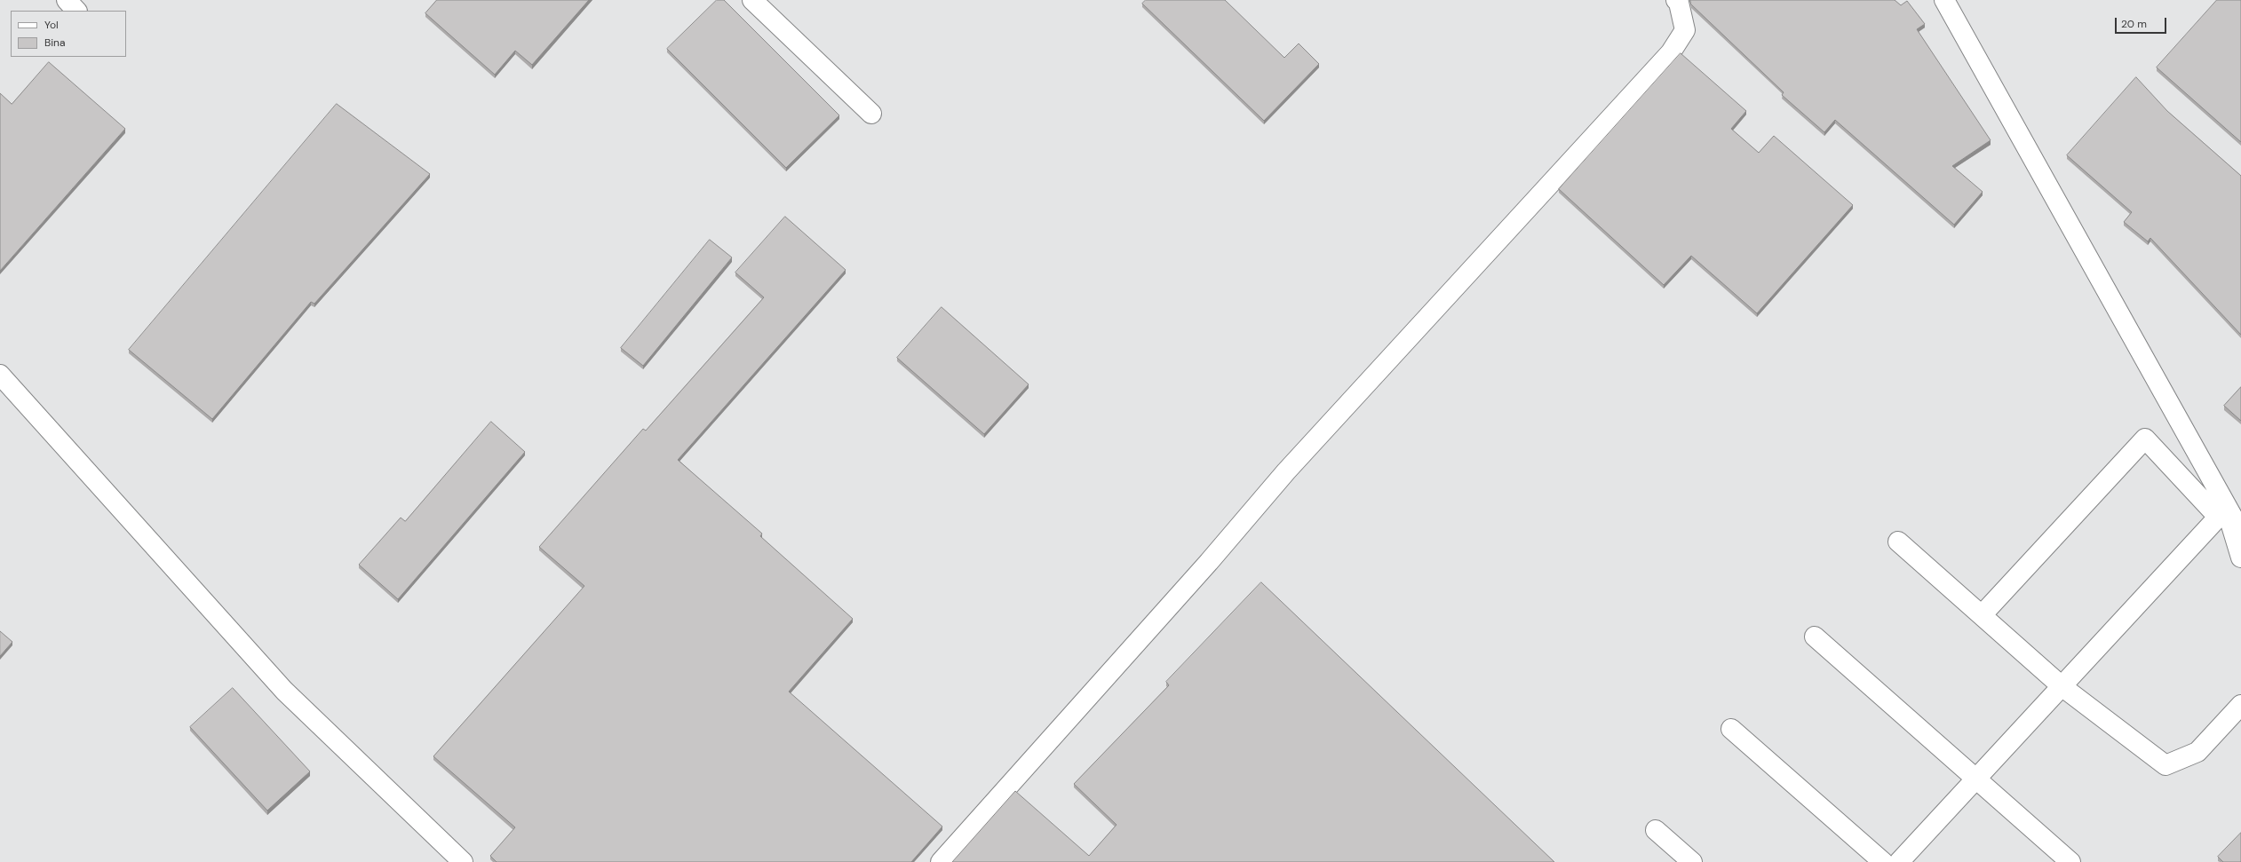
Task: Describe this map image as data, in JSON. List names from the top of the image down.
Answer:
{
  "legend": ["Yol", "Bina"],
  "scale_bar": "20 m"
}
